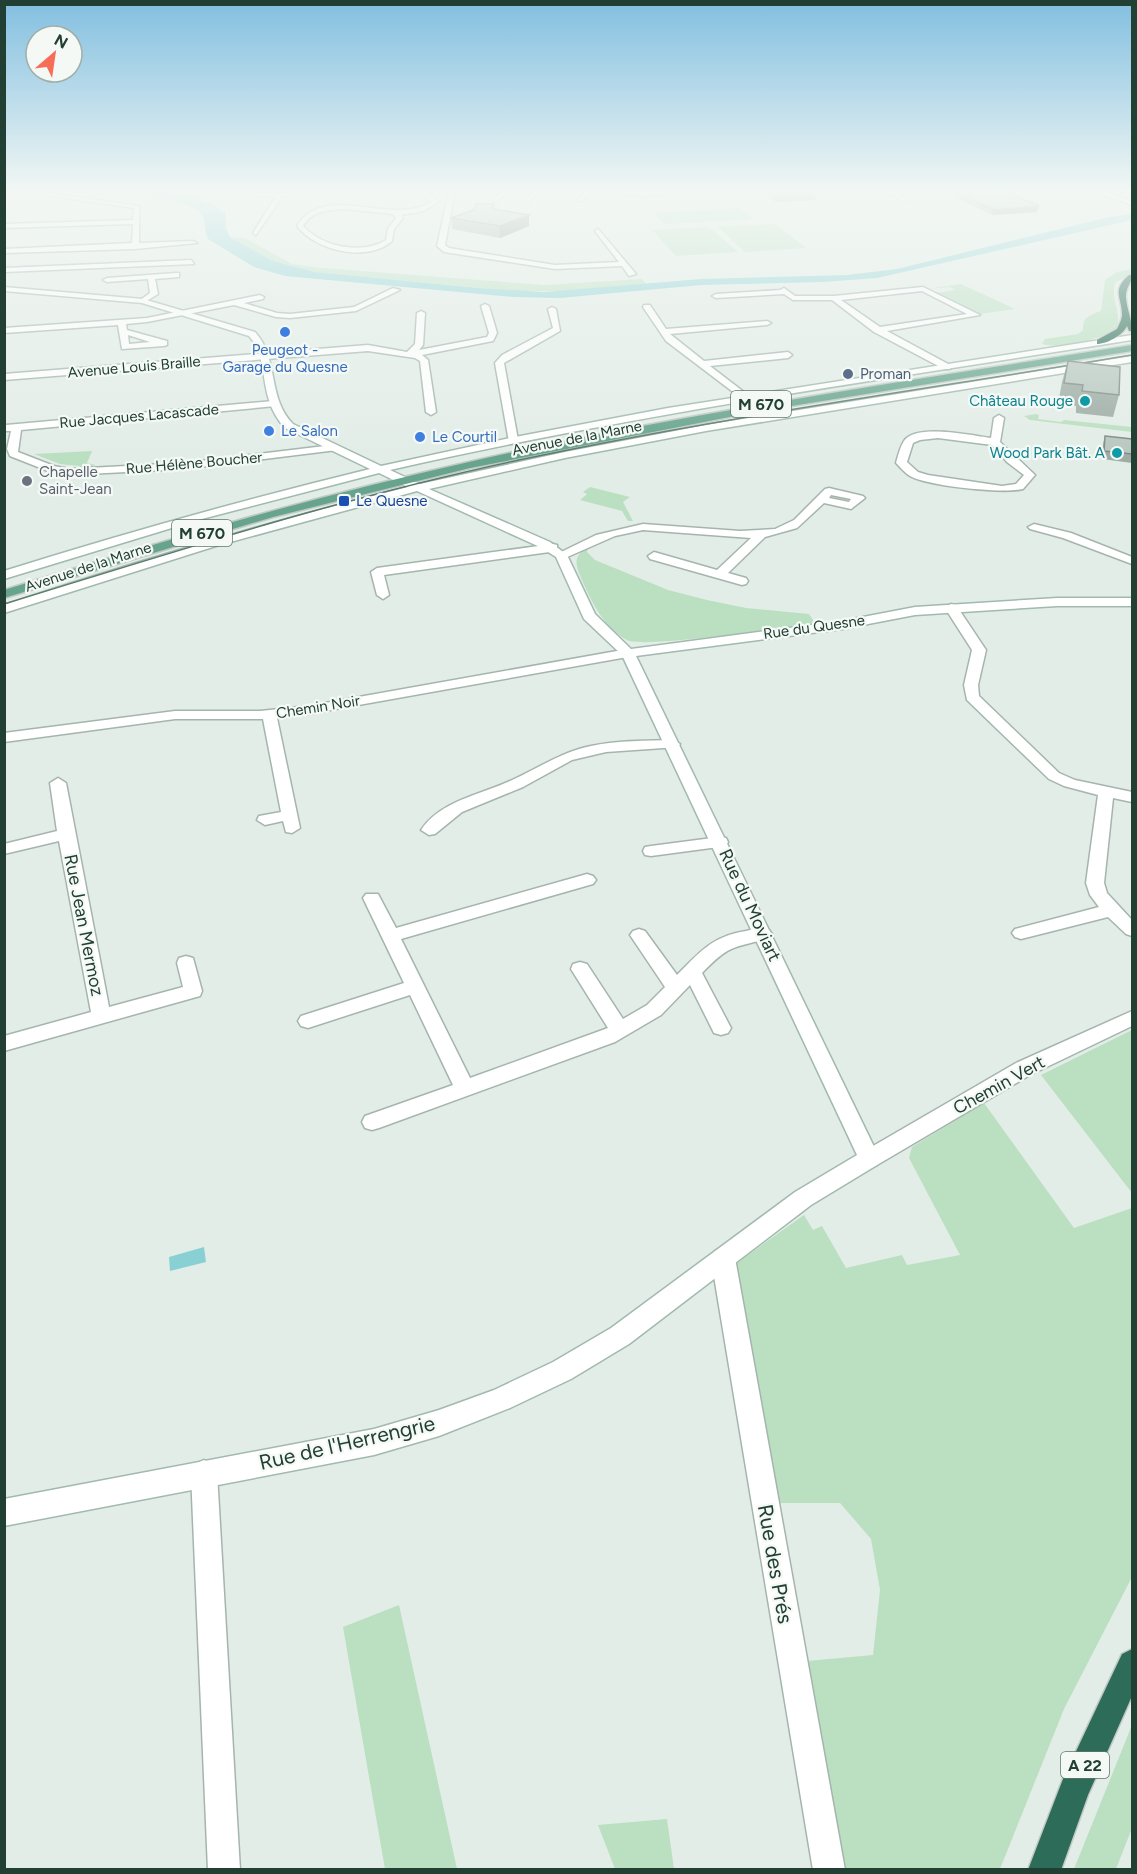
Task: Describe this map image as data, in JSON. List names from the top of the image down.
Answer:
{
  "streets": {
    "highway": ["A 22"],
    "main road": ["M 670", "Avenue de la Marne"],
    "street": [
      "Avenue Louis Braille",
      "Rue Jacques Lacascade",
      "Rue Hélène Boucher",
      "Rue du Quesne",
      "Chemin Noir",
      "Rue du Moviart",
      "Rue Jean Mermoz",
      "Chemin Vert",
      "Rue de l'Herrengrie",
      "Rue des Prés"
    ]
  },
  "crossings": [
    ["Rue Jacques Lacascade", "Rue Hélène Boucher"],
    ["Rue du Quesne", "Chemin Noir"],
    ["Rue du Quesne", "Rue du Moviart"],
    ["Chemin Noir", "Rue du Moviart"],
    ["Rue du Moviart", "Chemin Vert"],
    ["Rue du Moviart", "Rue de l'Herrengrie"],
    ["Chemin Vert", "Rue de l'Herrengrie"],
    ["Rue de l'Herrengrie", "Rue des Prés"]
  ],
  "places": {
    "other": [
      "Peugeot - Garage du Quesne",
      "Proman",
      "Château Rouge",
      "Le Salon",
      "Le Courtil",
      "Wood Park Bât. A",
      "Chapelle Saint-Jean"
    ],
    "transit": ["Le Quesne"]
  },
  "north": "top right"
}
